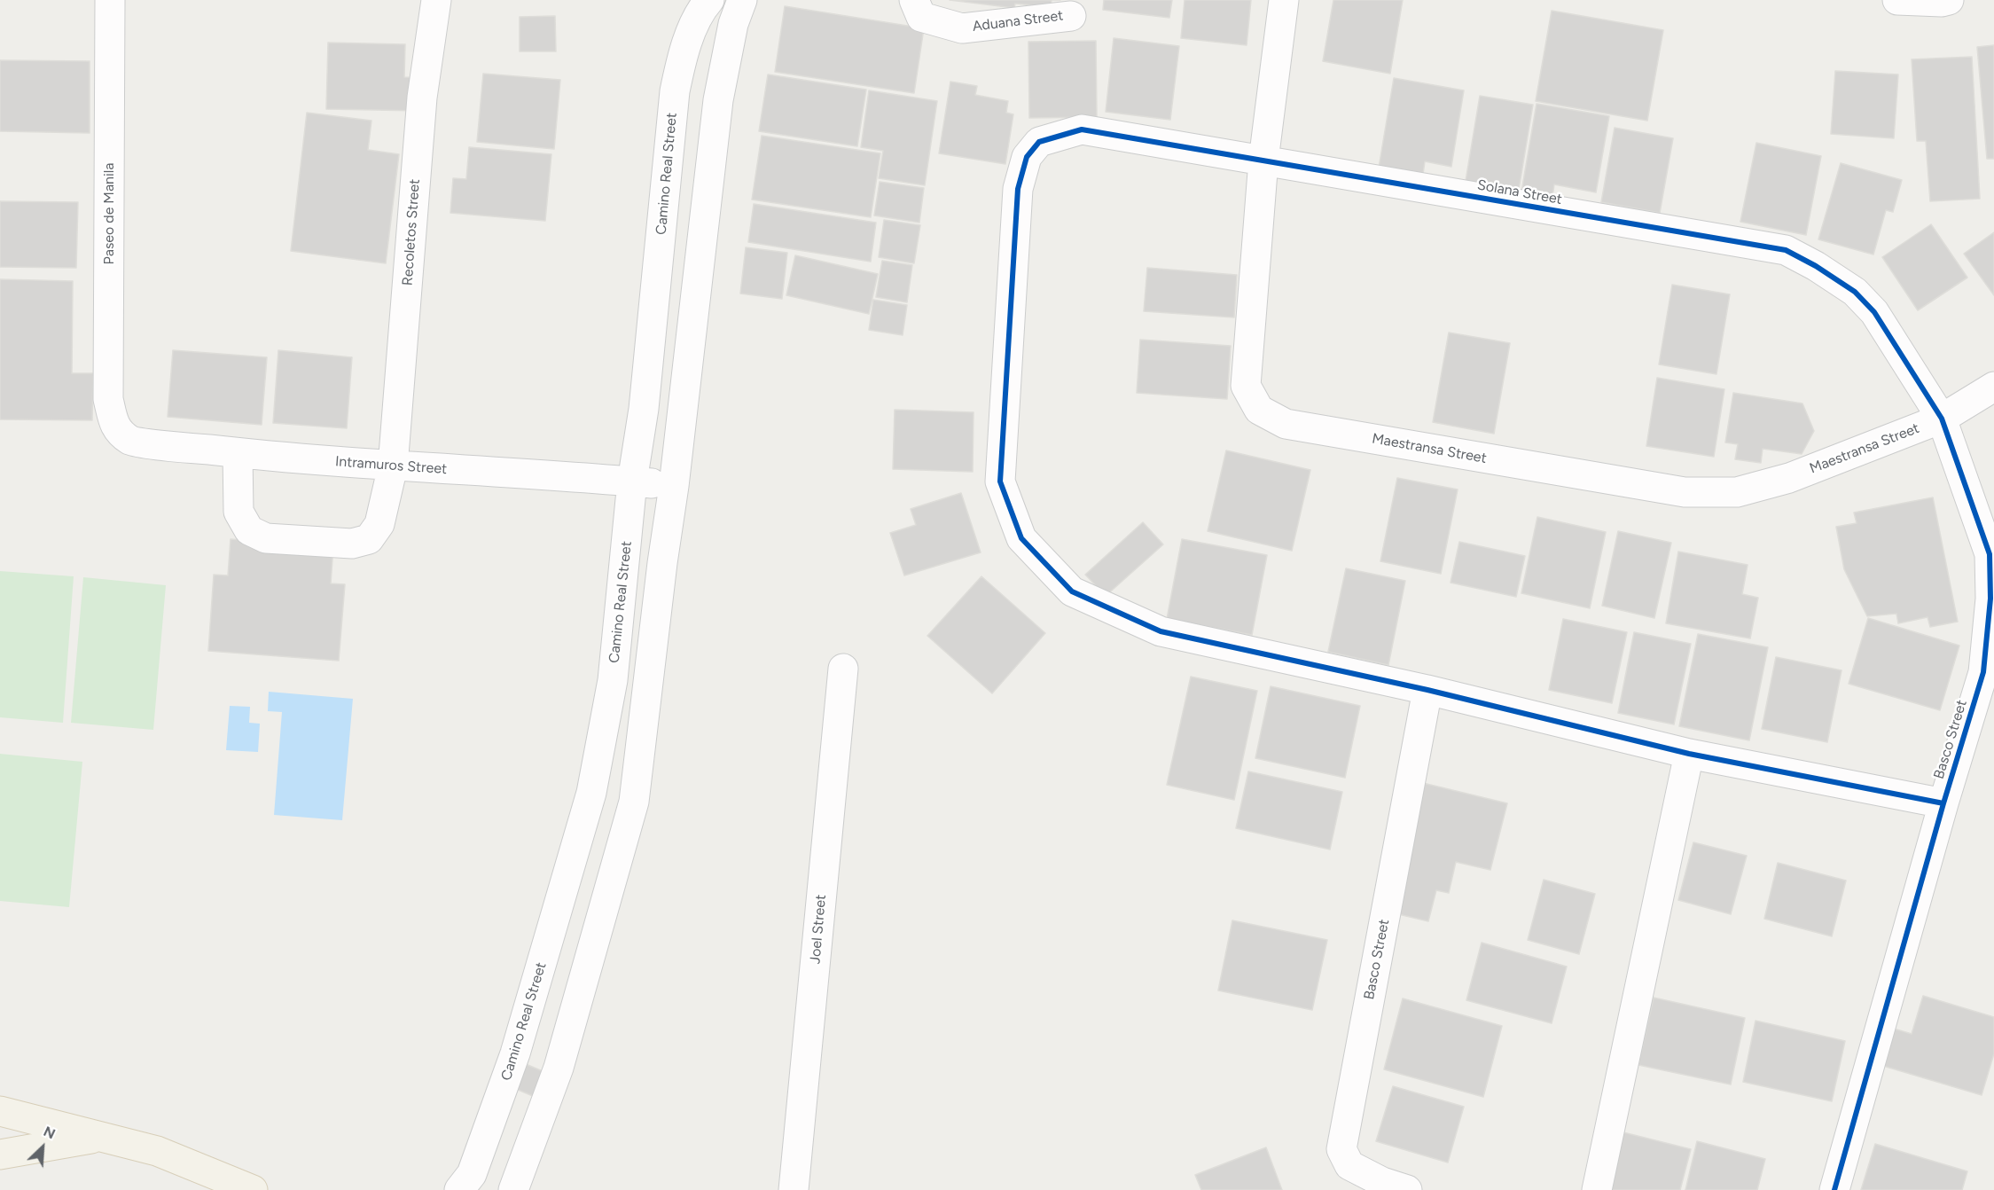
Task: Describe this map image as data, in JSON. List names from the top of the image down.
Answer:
{
  "streets": {
    "street": [
      "Aduana Street",
      "Camino Real Street",
      "Solana Street",
      "Paseo de Manila",
      "Recoletos Street",
      "Maestransa Street",
      "Intramuros Street",
      "Basco Street",
      "Joel Street"
    ]
  },
  "crossings": [
    ["Camino Real Street", "Intramuros Street"],
    ["Solana Street", "Maestransa Street"],
    ["Solana Street", "Basco Street"],
    ["Paseo de Manila", "Intramuros Street"],
    ["Recoletos Street", "Intramuros Street"],
    ["Maestransa Street", "Basco Street"]
  ],
  "north": "top right"
}
